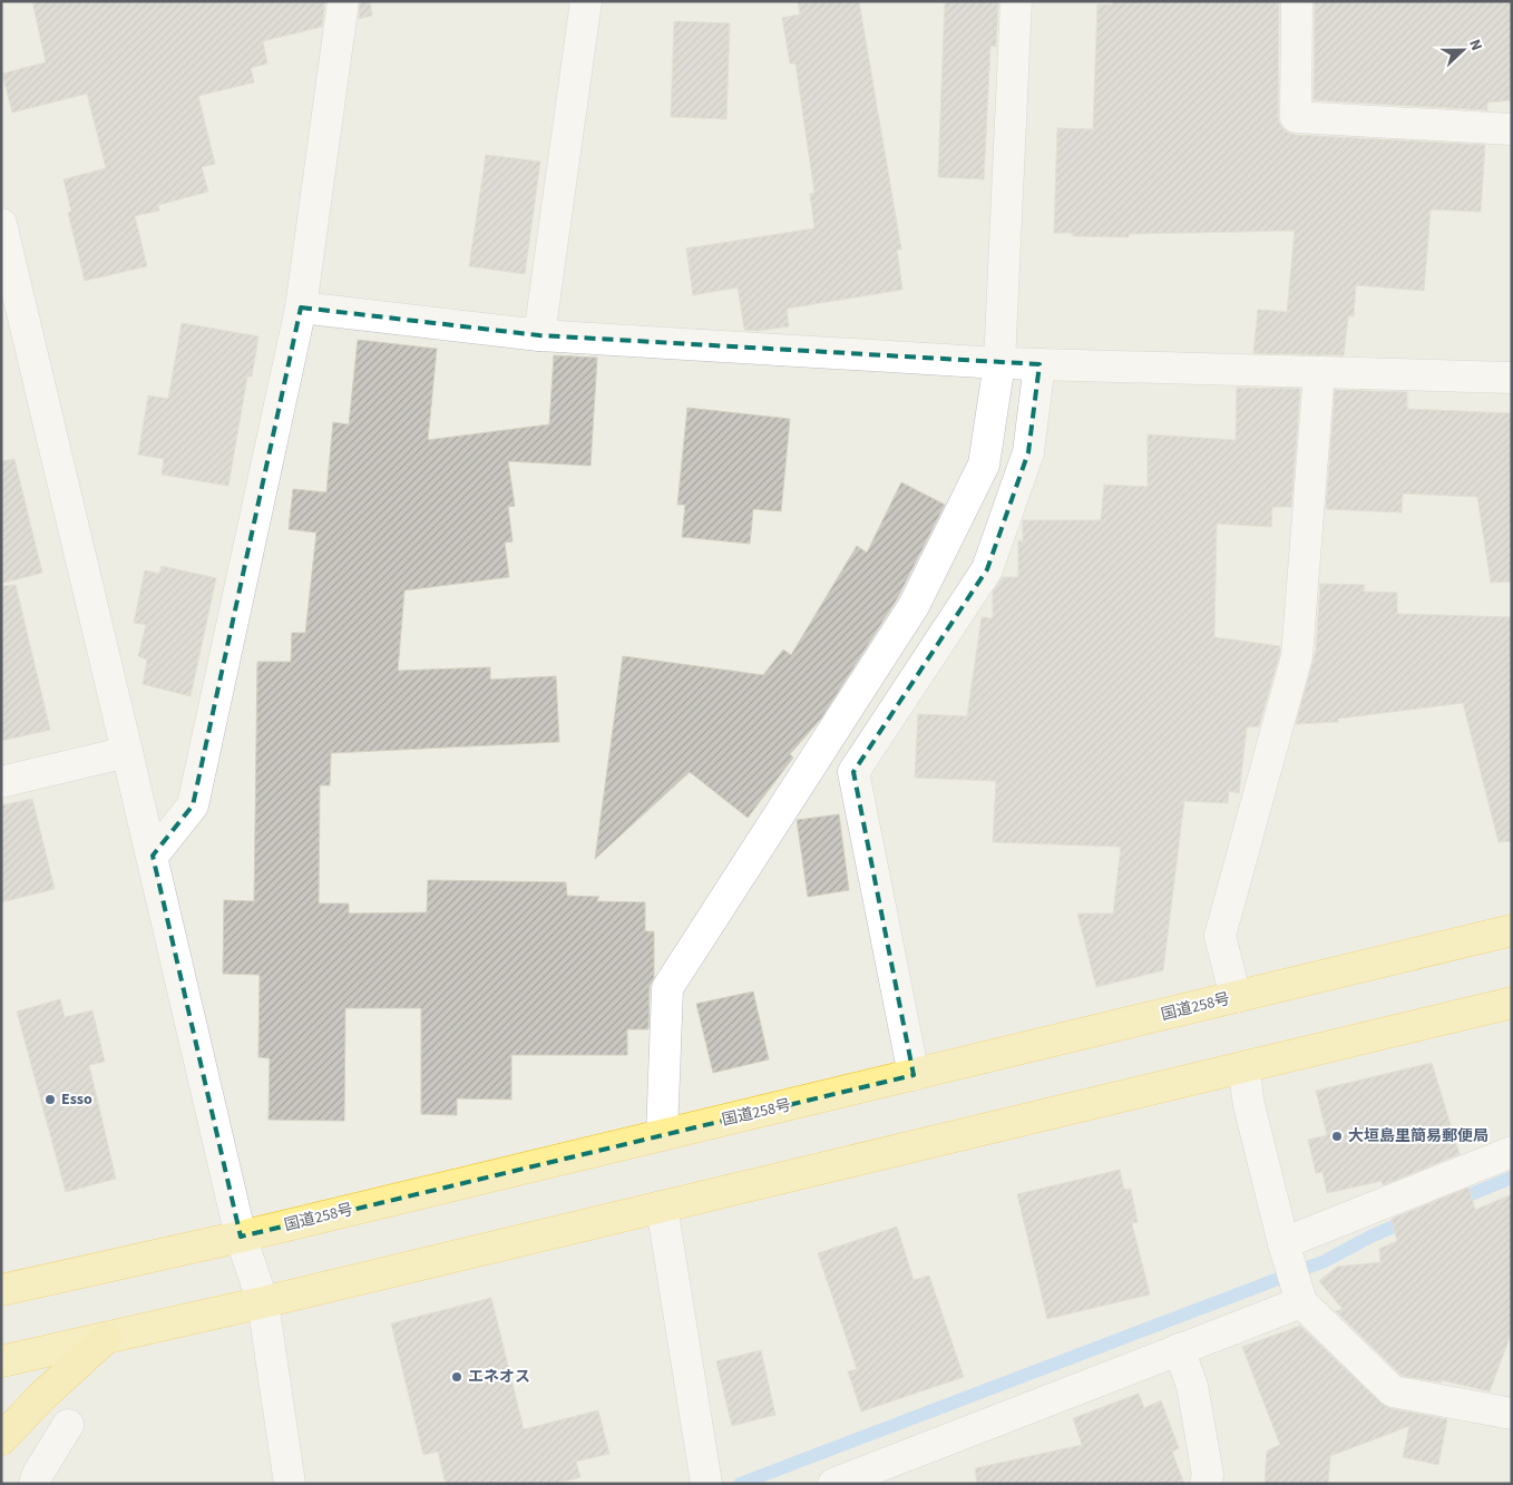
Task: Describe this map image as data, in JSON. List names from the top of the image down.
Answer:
{
  "streets": {
    "highway": ["国道258号"]
  },
  "places": ["Esso", "大垣島里簡易郵便局", "エネオス"],
  "north": "right"
}
